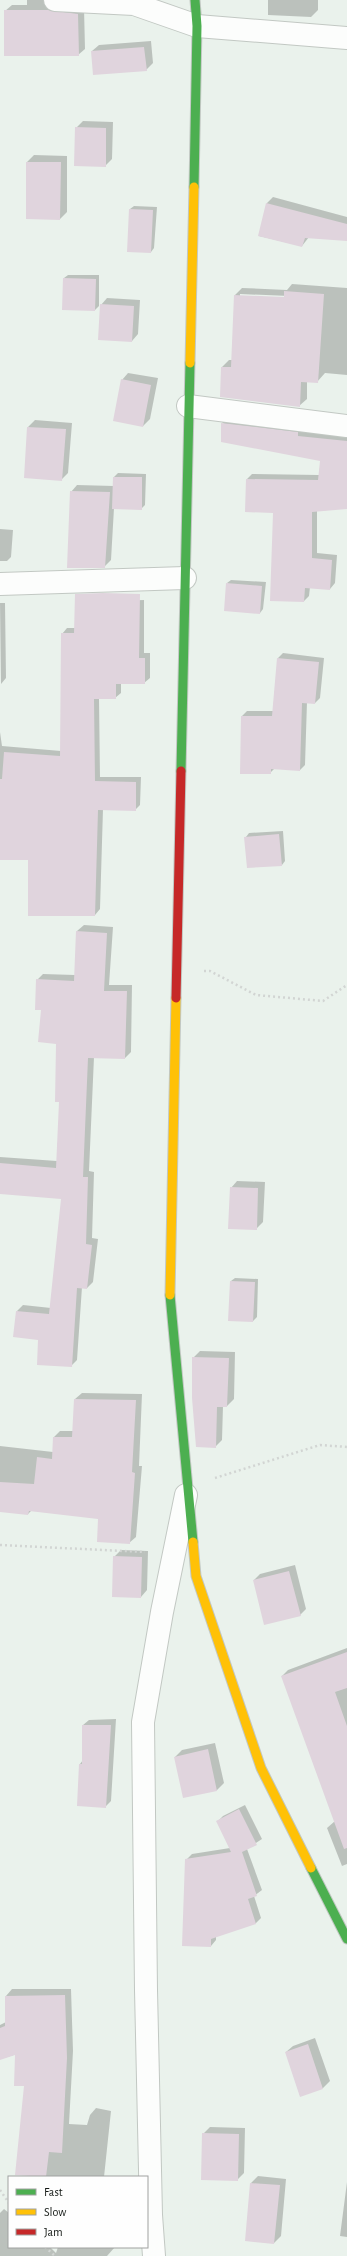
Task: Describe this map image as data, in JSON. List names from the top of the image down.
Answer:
{
  "legend": ["Fast", "Slow", "Jam"]
}
